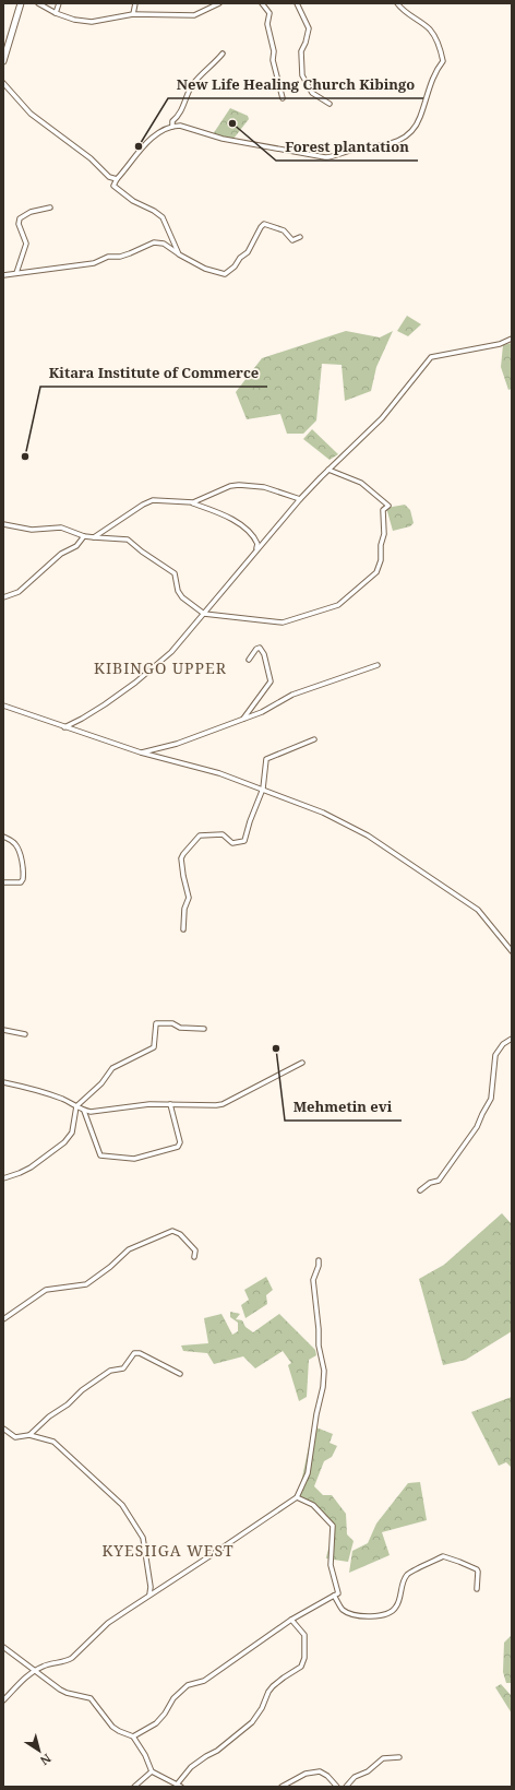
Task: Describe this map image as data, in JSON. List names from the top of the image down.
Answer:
{
  "districts": ["KIBINGO UPPER", "KYESIIGA WEST"],
  "places": [
    "Forest plantation",
    "New Life Healing Church Kibingo",
    "Kitara Institute of Commerce",
    "Mehmetin evi"
  ],
  "north": "bottom right"
}
